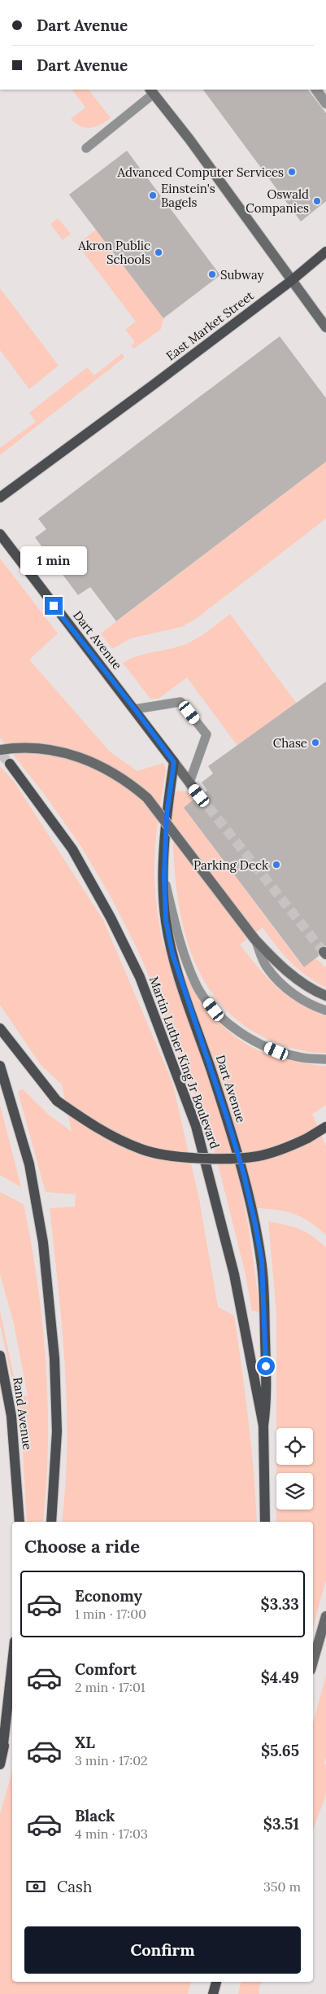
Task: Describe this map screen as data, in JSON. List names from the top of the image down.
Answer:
{
  "streets": {
    "main road": [
      "East Market Street",
      "Dart Avenue",
      "Martin Luther King Jr Boulevard",
      "Rand Avenue"
    ]
  },
  "crossings": [
    ["Dart Avenue", "Martin Luther King Jr Boulevard"]
  ],
  "places": [
    "Advanced Computer Services",
    "Einstein's Bagels",
    "Oswald Companies",
    "Akron Public Schools",
    "Subway",
    "Chase",
    "Parking Deck"
  ],
  "page": {
    "banner": ["Dart Avenue", "Dart Avenue"],
    "bubble": "1 min",
    "heading": "Choose a ride",
    "list": [
      {
        "name": "Economy",
        "note": "1 min · 17:00",
        "value": "$3.33"
      },
      {
        "name": "Comfort",
        "note": "2 min · 17:01",
        "value": "$4.49"
      },
      {
        "name": "XL",
        "note": "3 min · 17:02",
        "value": "$5.65"
      },
      {
        "name": "Black",
        "note": "4 min · 17:03",
        "value": "$3.51"
      }
    ],
    "pay": ["Cash", "350 m"],
    "buttons": "Confirm"
  }
}
